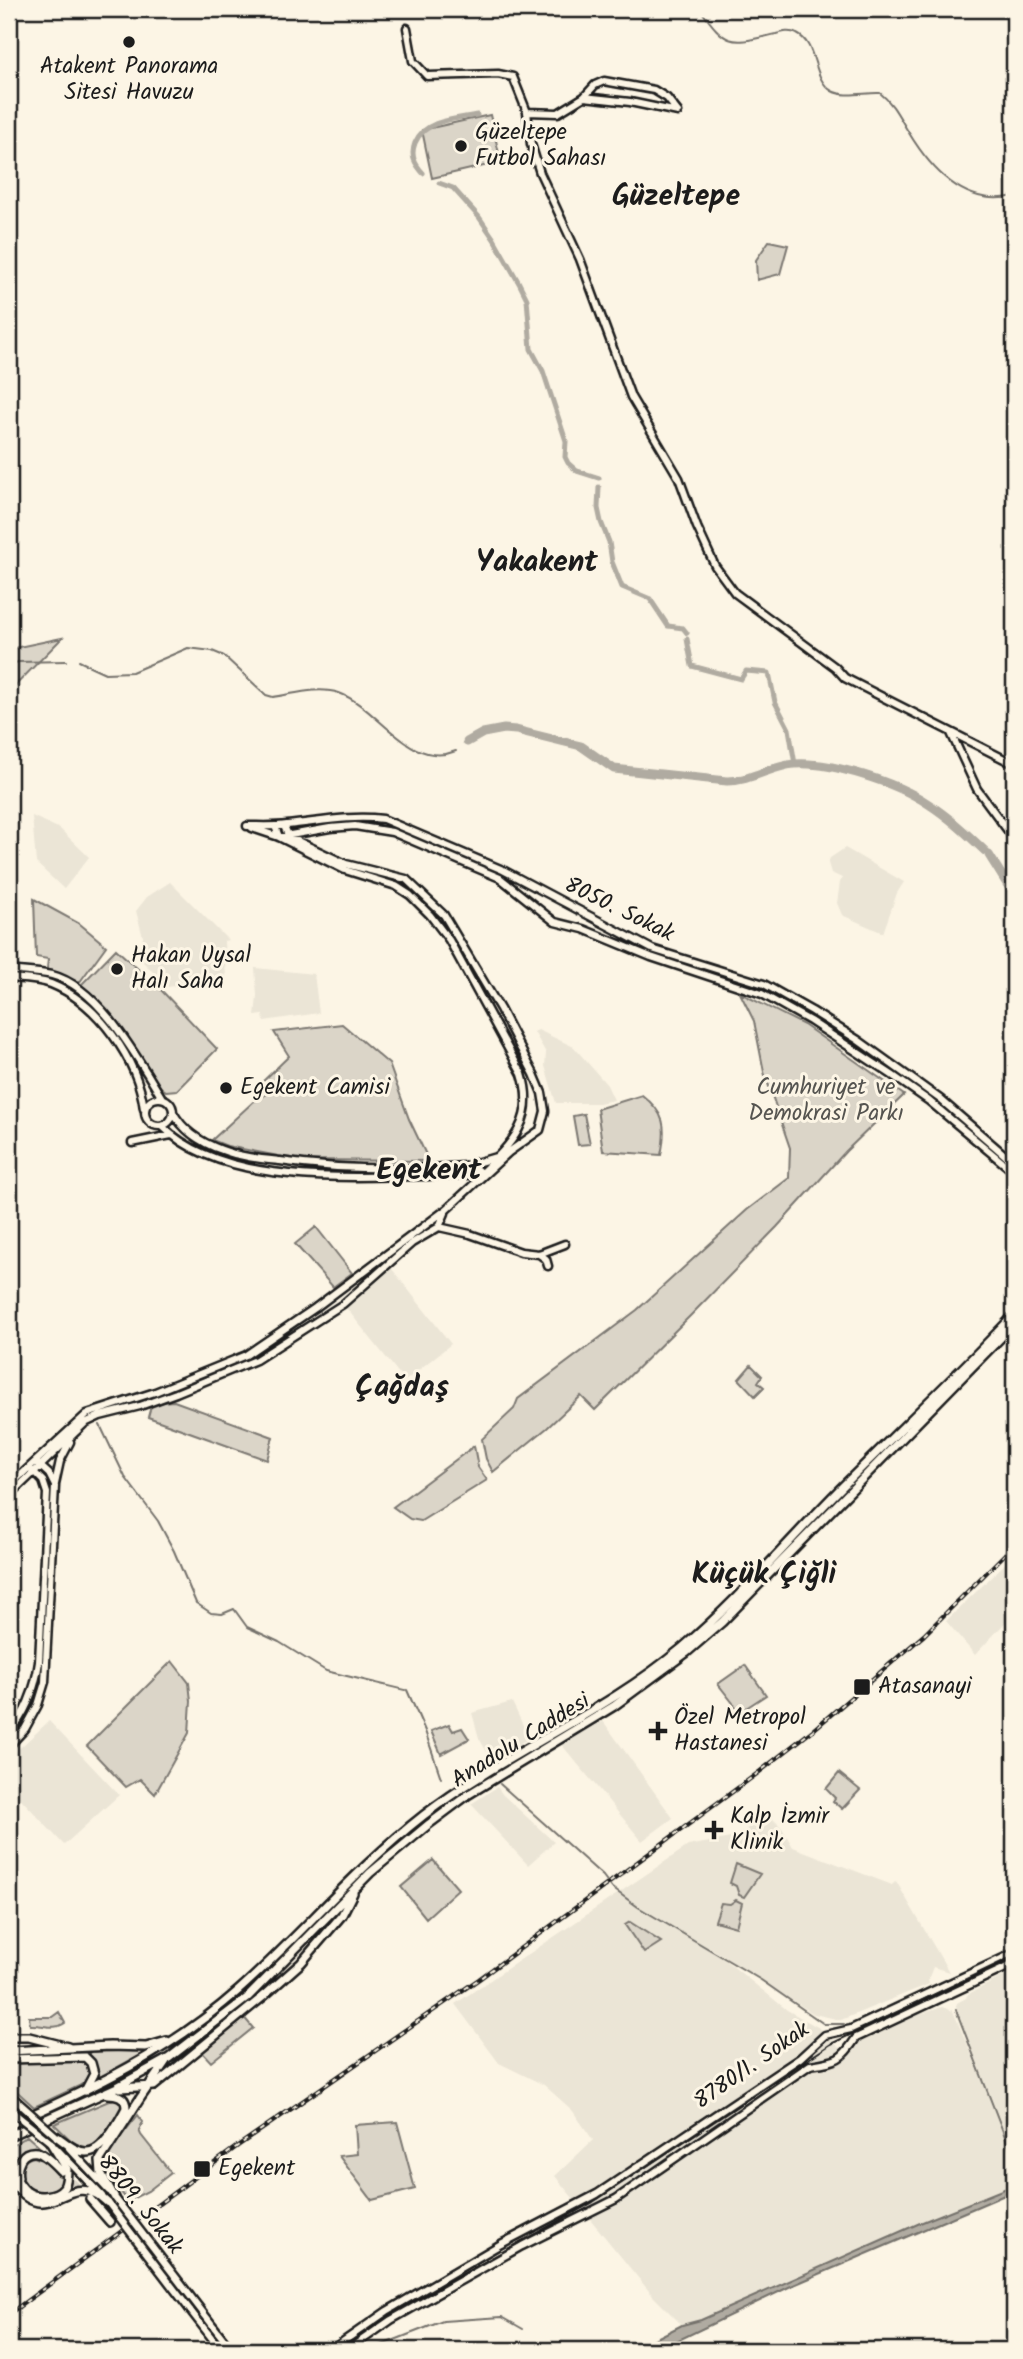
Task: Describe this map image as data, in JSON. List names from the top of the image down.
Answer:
{
  "streets": {
    "highway": ["Anadolu Caddesi"],
    "street": ["8050. Sokak", "8780/1. Sokak", "8809. Sokak"]
  },
  "districts": [
    "Güzeltepe",
    "Yakakent",
    "Egekent",
    "Çağdaş",
    "Küçük Çiğli"
  ],
  "parks": ["Cumhuriyet ve Demokrasi Parkı"],
  "places": {
    "other": [
      "Atakent Panorama Sitesi Havuzu",
      "Güzeltepe Futbol Sahası",
      "Hakan Uysal Halı Saha",
      "Egekent Camisi"
    ],
    "transit": ["Atasanayi", "Egekent"],
    "health": ["Özel Metropol Hastanesi", "Kalp İzmir Klinik"]
  }
}
